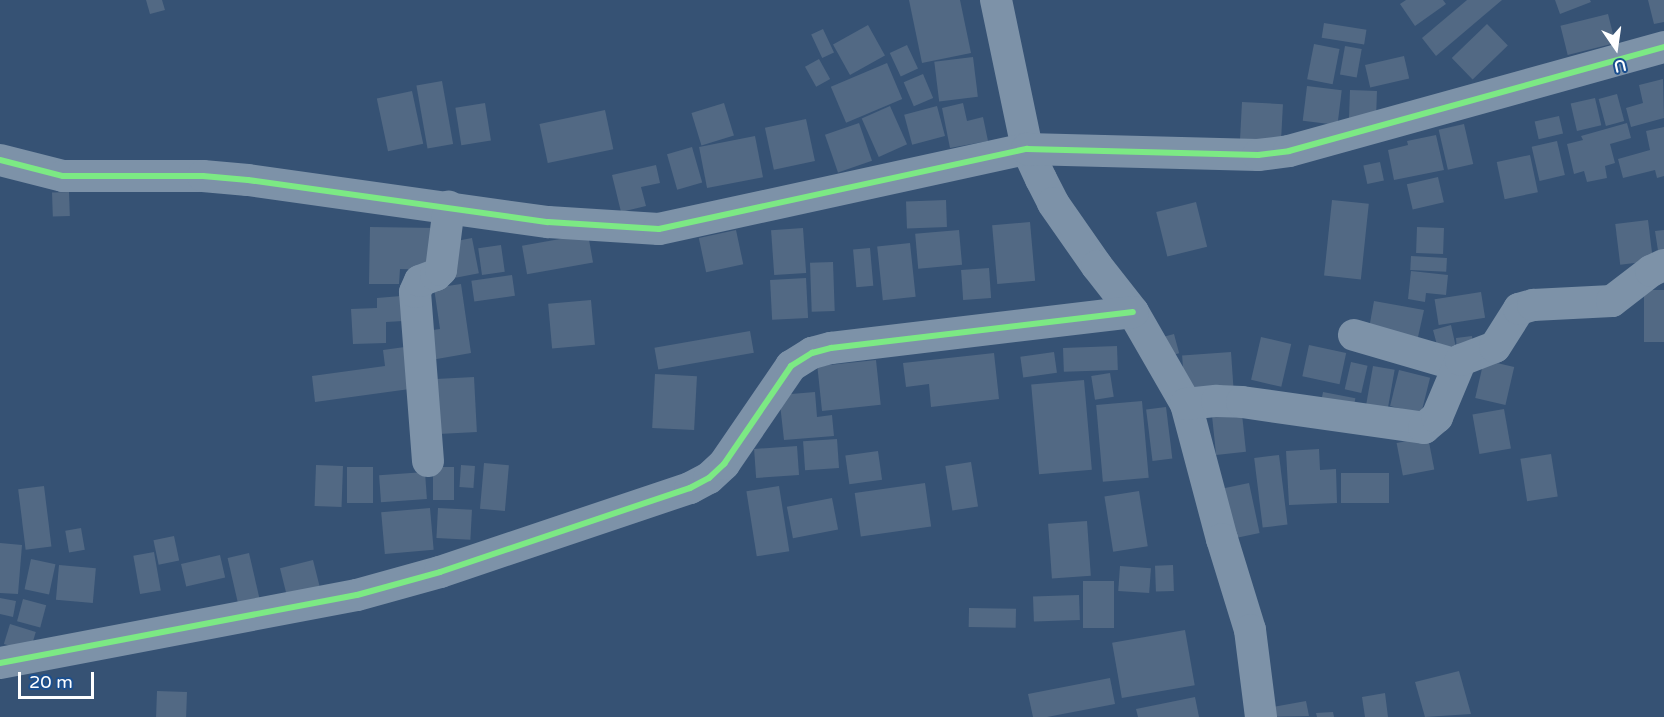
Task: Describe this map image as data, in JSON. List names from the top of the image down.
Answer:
{
  "scale_bar": "20 m",
  "north": "bottom"
}
